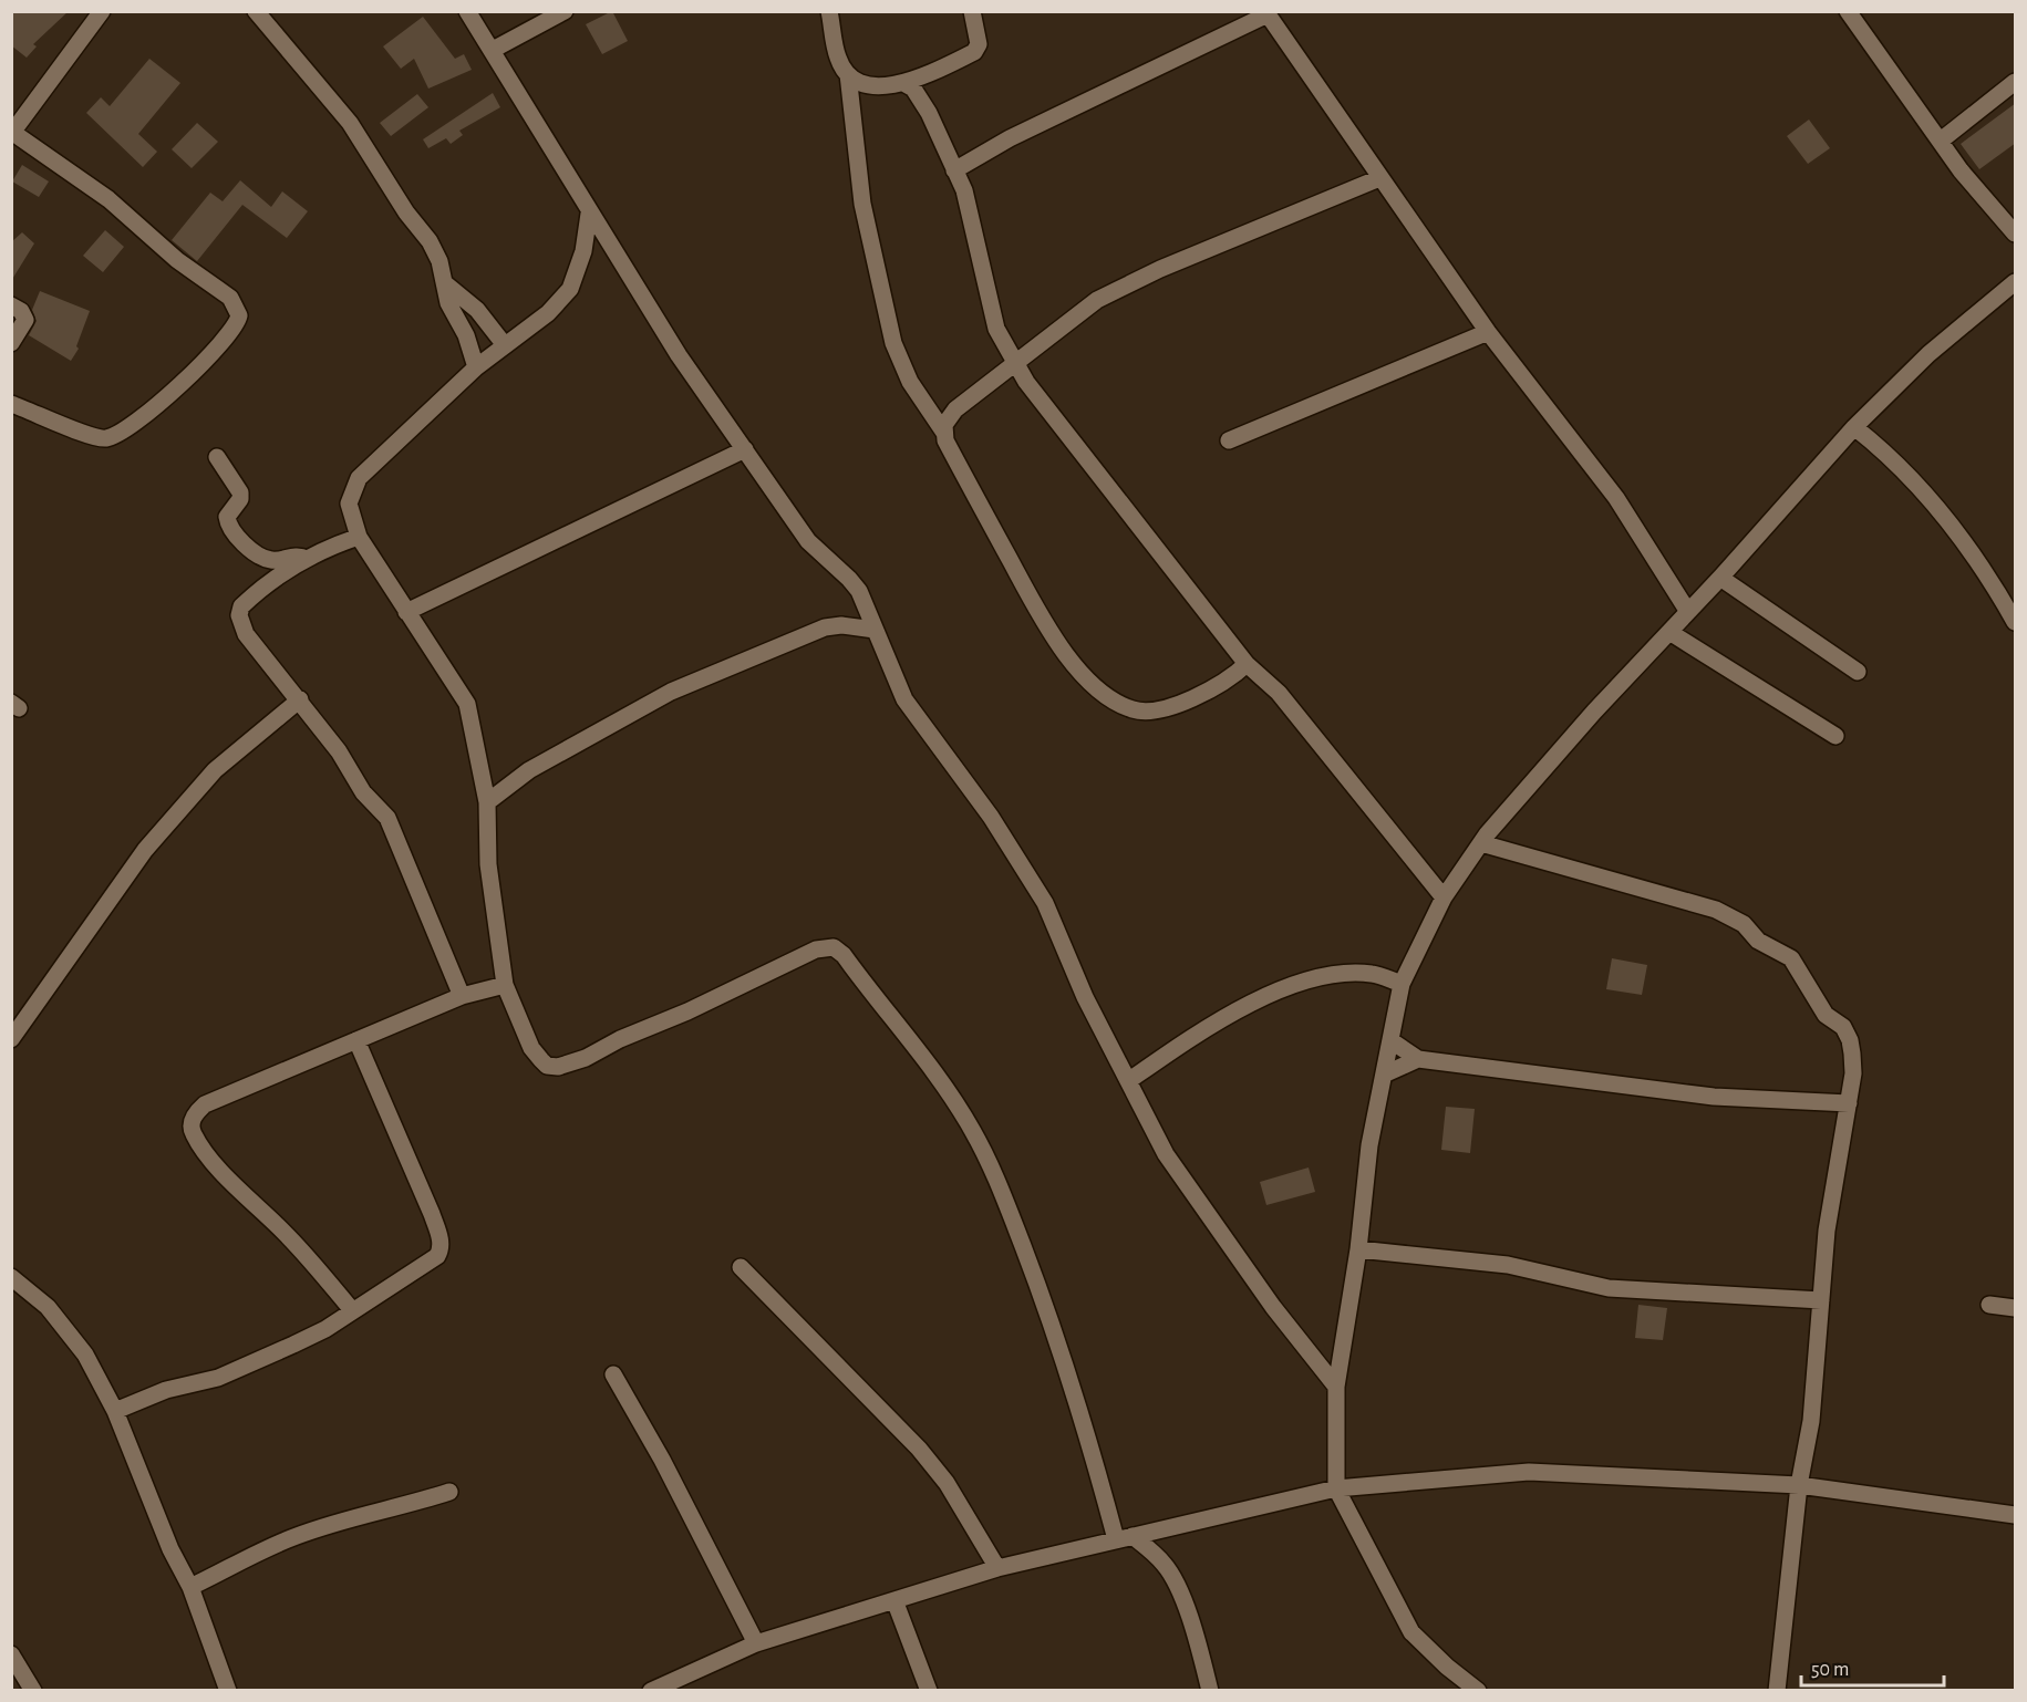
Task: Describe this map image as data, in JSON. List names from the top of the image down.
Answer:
{
  "scale_bar": "50 m"
}
